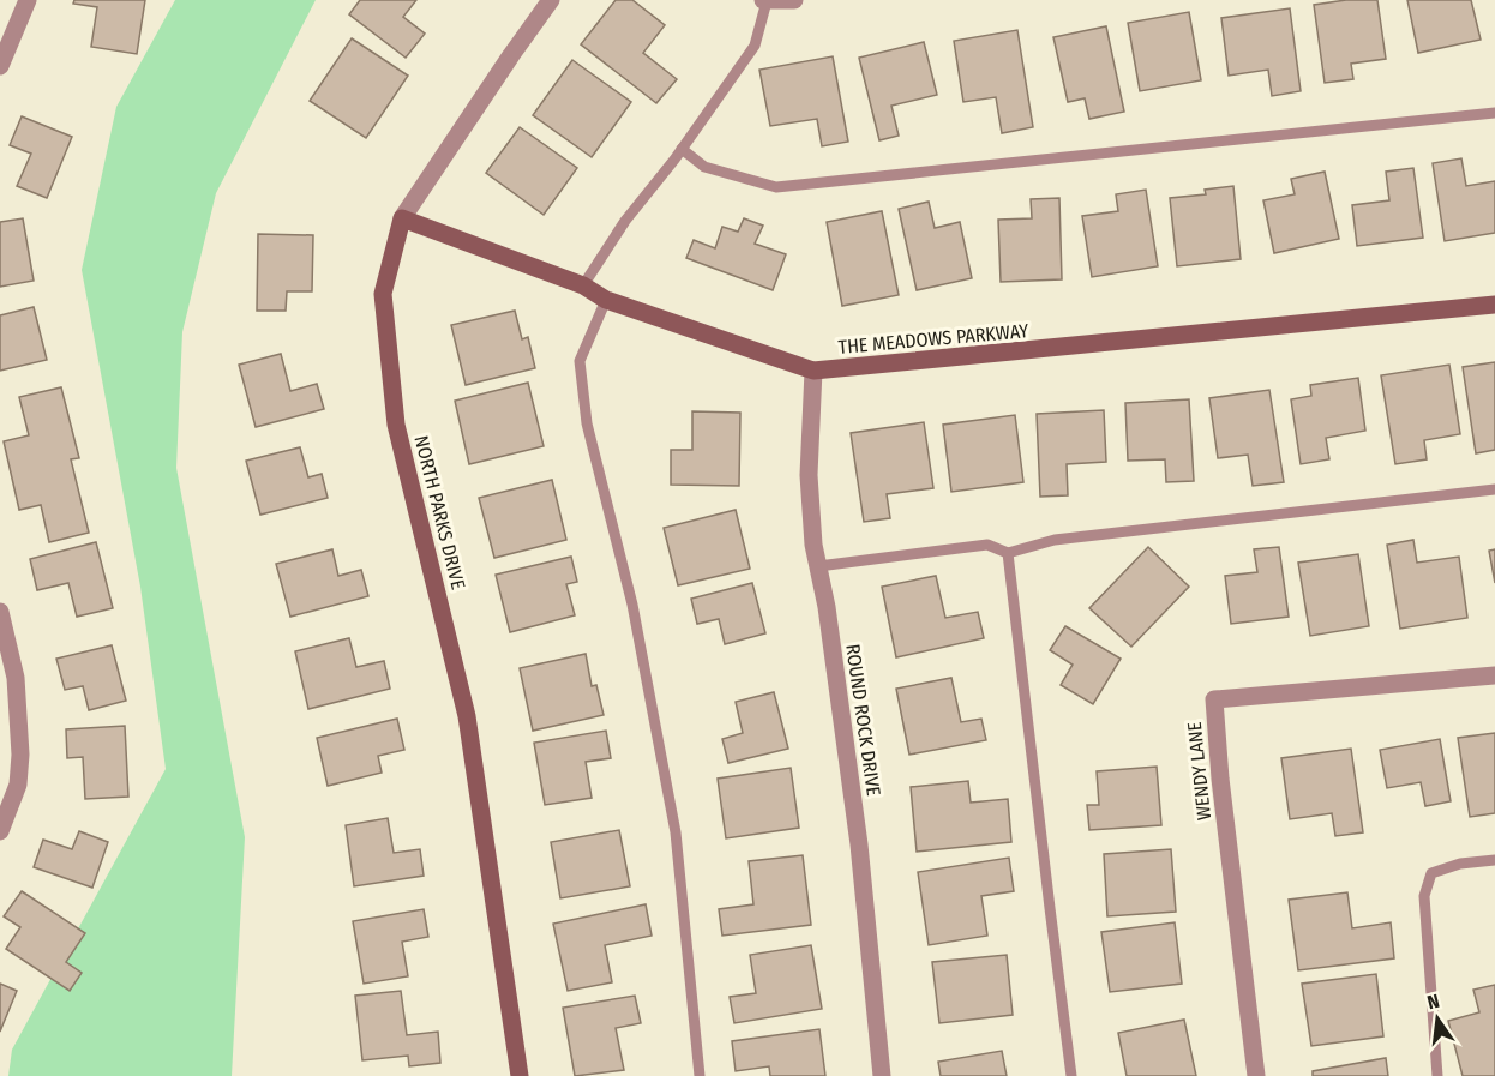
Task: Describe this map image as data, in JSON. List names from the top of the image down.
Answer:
{
  "streets": {
    "street": [
      "THE MEADOWS PARKWAY",
      "NORTH PARKS DRIVE",
      "ROUND ROCK DRIVE",
      "WENDY LANE"
    ]
  },
  "crossings": [
    ["THE MEADOWS PARKWAY", "NORTH PARKS DRIVE"],
    ["THE MEADOWS PARKWAY", "ROUND ROCK DRIVE"]
  ],
  "north": "top"
}
